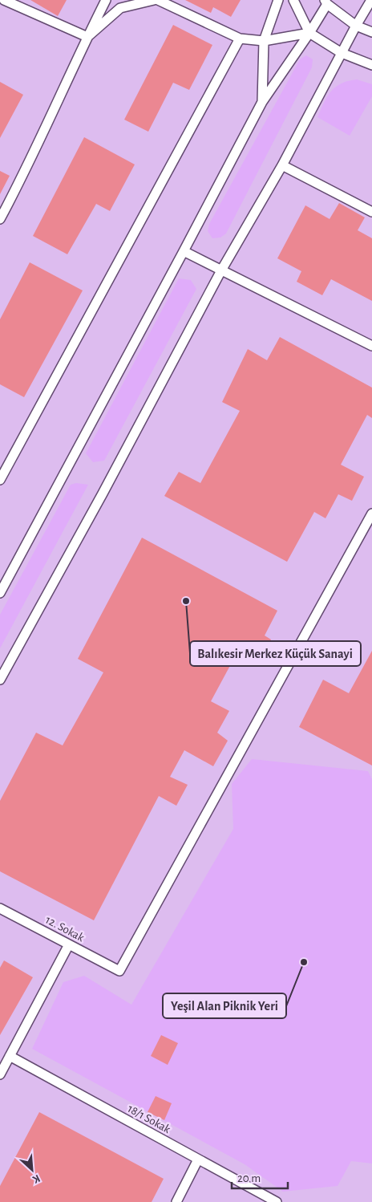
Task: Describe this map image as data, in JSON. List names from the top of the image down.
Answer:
{
  "streets": {
    "lane": ["12. Sokak", "18/1 Sokak"]
  },
  "places": ["Balıkesir Merkez Küçük Sanayi", "Yeşil Alan Piknik Yeri"],
  "scale_bar": "20 m",
  "north": "bottom right"
}
